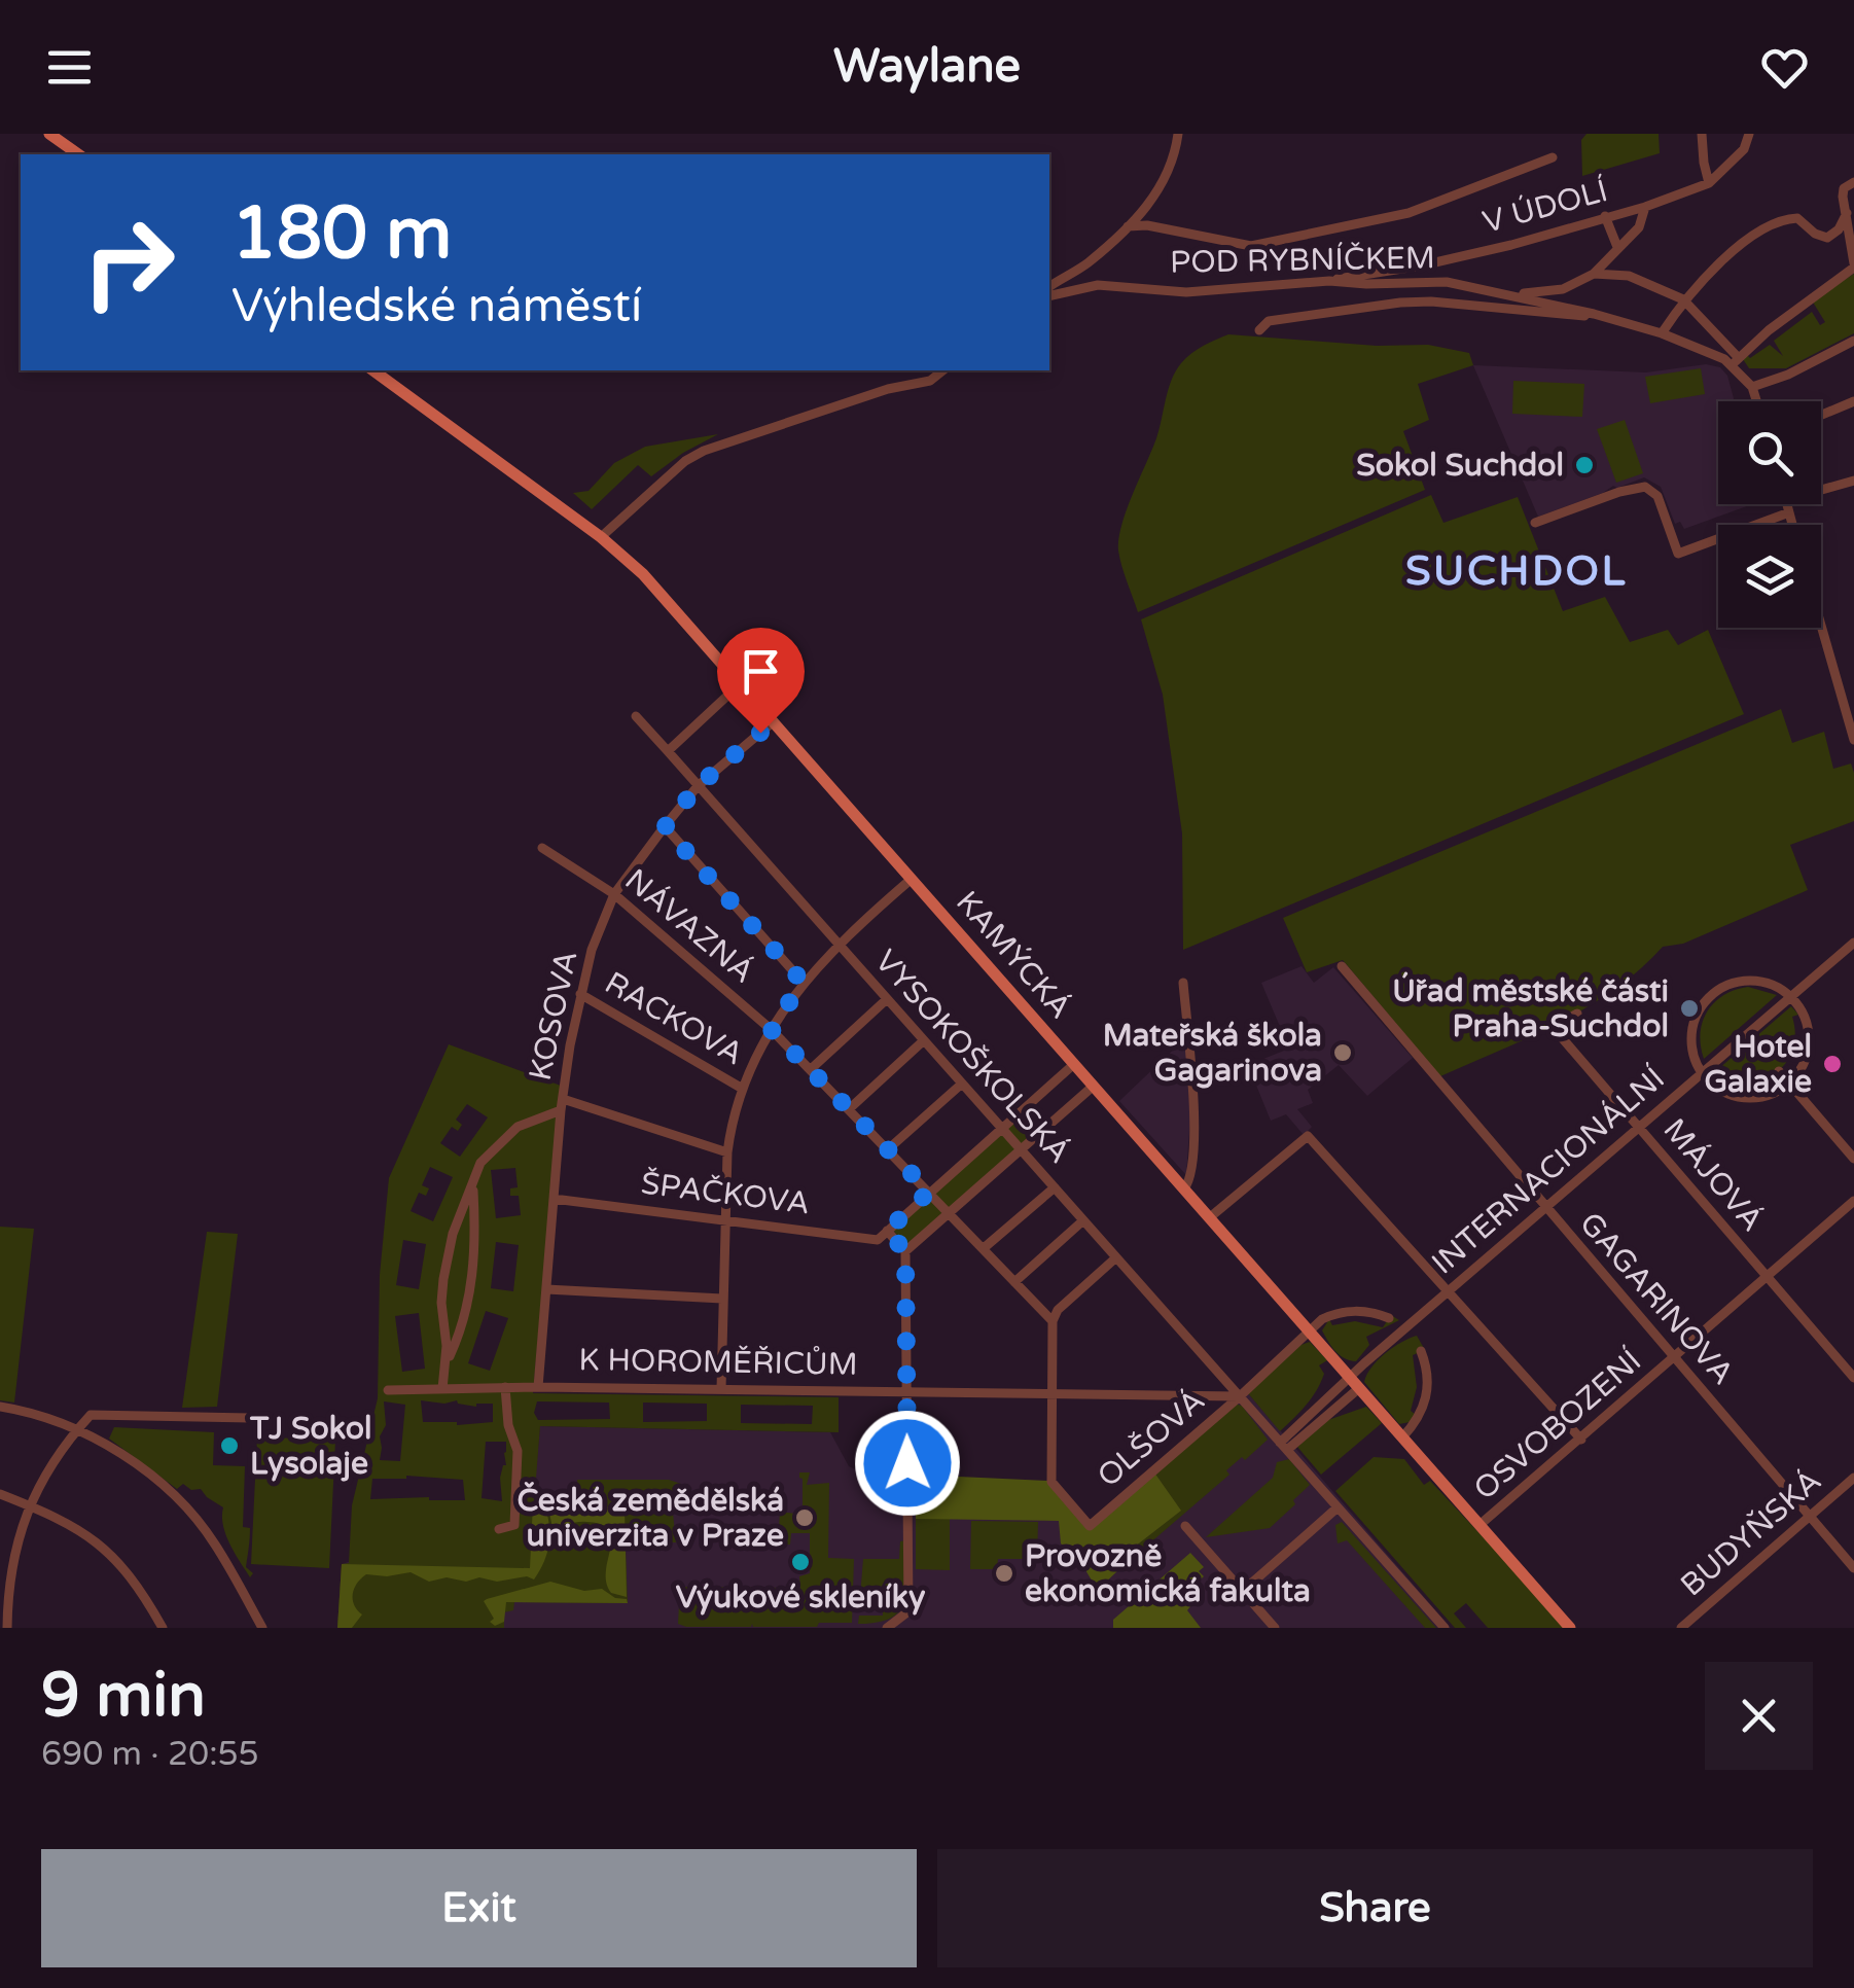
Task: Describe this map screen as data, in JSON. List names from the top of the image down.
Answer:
{
  "streets": {
    "main road": ["KAMÝCKÁ"],
    "street": [
      "V ÚDOLÍ",
      "POD RYBNÍČKEM",
      "NÁVAZNÁ",
      "KOSOVA",
      "RACKOVA",
      "VYSOKOŠKOLSKÁ",
      "INTERNACIONÁLNÍ",
      "MÁJOVÁ",
      "ŠPAČKOVA",
      "GAGARINOVA",
      "K HOROMĚŘICŮM",
      "OSVOBOZENÍ",
      "OLŠOVÁ",
      "BUDYŇSKÁ"
    ]
  },
  "crossings": [
    ["V ÚDOLÍ", "POD RYBNÍČKEM"],
    ["NÁVAZNÁ", "KOSOVA"],
    ["KAMÝCKÁ", "KOSOVA"],
    ["KAMÝCKÁ", "INTERNACIONÁLNÍ"],
    ["KAMÝCKÁ", "OSVOBOZENÍ"],
    ["KAMÝCKÁ", "OLŠOVÁ"],
    ["KOSOVA", "RACKOVA"],
    ["KOSOVA", "VYSOKOŠKOLSKÁ"],
    ["KOSOVA", "ŠPAČKOVA"],
    ["KOSOVA", "K HOROMĚŘICŮM"],
    ["VYSOKOŠKOLSKÁ", "INTERNACIONÁLNÍ"],
    ["VYSOKOŠKOLSKÁ", "K HOROMĚŘICŮM"],
    ["VYSOKOŠKOLSKÁ", "OLŠOVÁ"],
    ["INTERNACIONÁLNÍ", "MÁJOVÁ"],
    ["INTERNACIONÁLNÍ", "GAGARINOVA"],
    ["MÁJOVÁ", "OSVOBOZENÍ"],
    ["GAGARINOVA", "OSVOBOZENÍ"],
    ["GAGARINOVA", "BUDYŇSKÁ"],
    ["K HOROMĚŘICŮM", "OLŠOVÁ"]
  ],
  "districts": ["SUCHDOL"],
  "places": [
    "Sokol Suchdol",
    "Úřad městské části Praha-Suchdol",
    "Mateřská škola Gagarinova",
    "Hotel Galaxie",
    "TJ Sokol Lysolaje",
    "Česká zemědělská univerzita v Praze",
    "Výukové skleníky",
    "Provozně ekonomická fakulta"
  ],
  "page": {
    "header": "Waylane",
    "turn": ["180 m", "Výhledské náměstí"],
    "heading": ["9 min", "690 m · 20:55"],
    "buttons": ["Exit", "Share"]
  }
}
